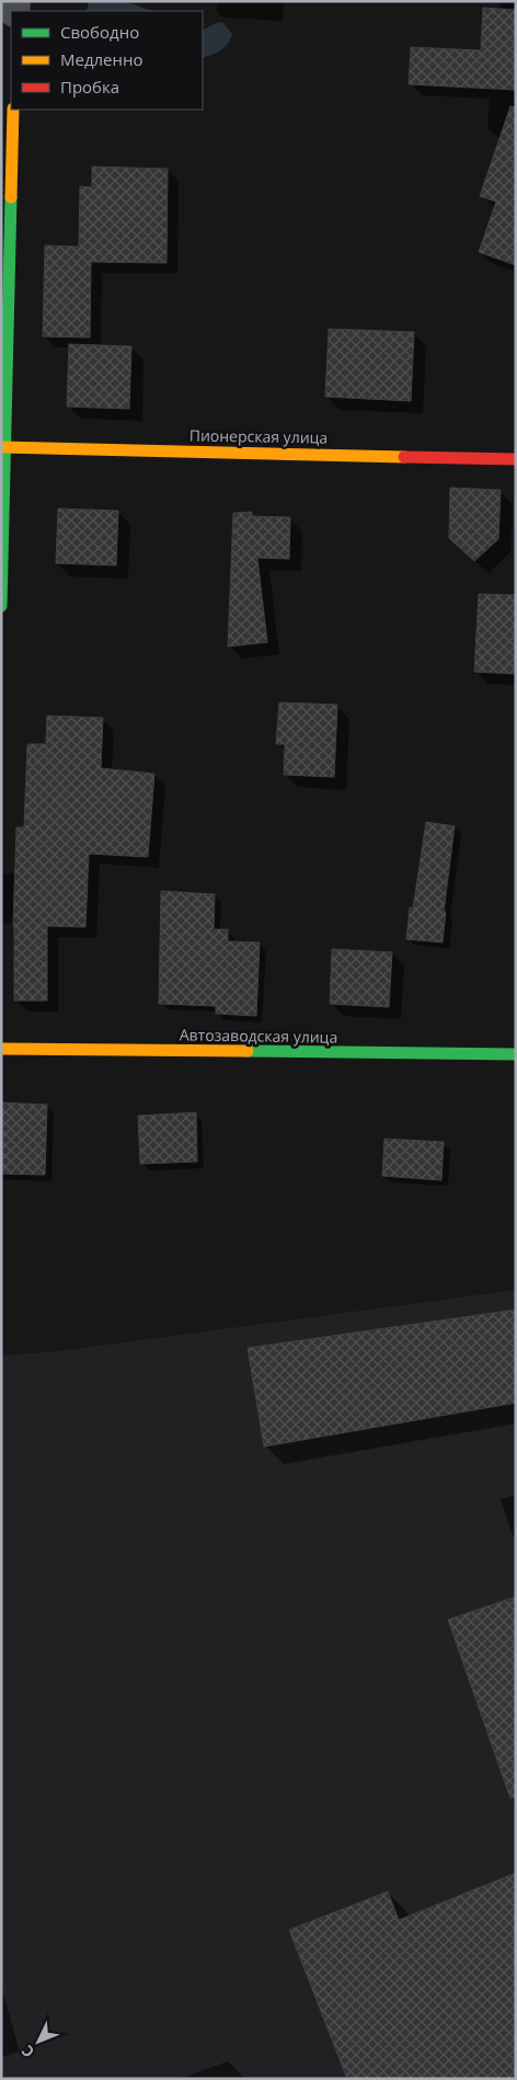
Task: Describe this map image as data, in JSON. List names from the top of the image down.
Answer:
{
  "streets": {
    "street": ["Пионерская улица", "Автозаводская улица"]
  },
  "legend": ["Свободно", "Медленно", "Пробка"],
  "north": "bottom left"
}
